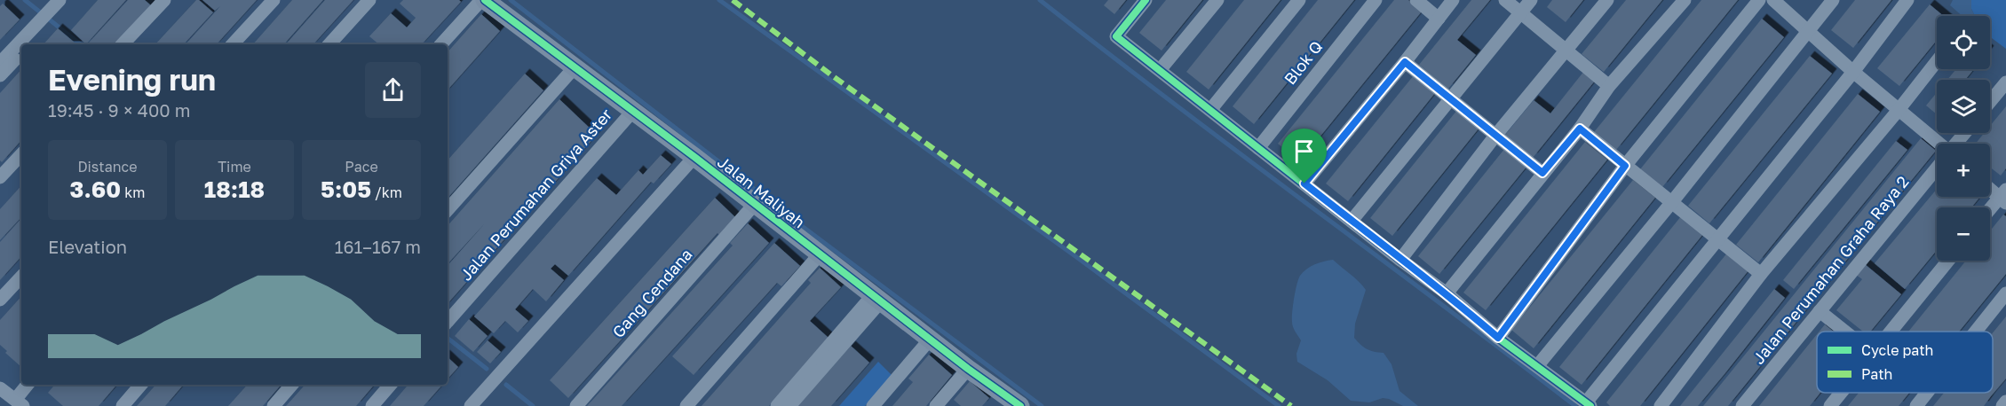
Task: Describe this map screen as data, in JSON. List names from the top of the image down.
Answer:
{
  "streets": {
    "street": [
      "Blok Q",
      "Jalan Maliyah",
      "Jalan Perumahan Griya Aster",
      "Jalan Perumahan Graha Raya 2",
      "Gang Cendana"
    ]
  },
  "crossings": [
    ["Jalan Maliyah", "Jalan Perumahan Griya Aster"],
    ["Jalan Maliyah", "Gang Cendana"]
  ],
  "legend": ["Cycle path", "Path"],
  "page": {
    "map_buttons": ["+", "−"],
    "heading": ["Evening run", "19:45 · 9 × 400 m"],
    "stats": [
      ["Distance", "3.60 km"],
      ["Time", "18:18"],
      ["Pace", "5:05 /km"]
    ],
    "chart": ["Elevation", "161–167 m"]
  }
}
